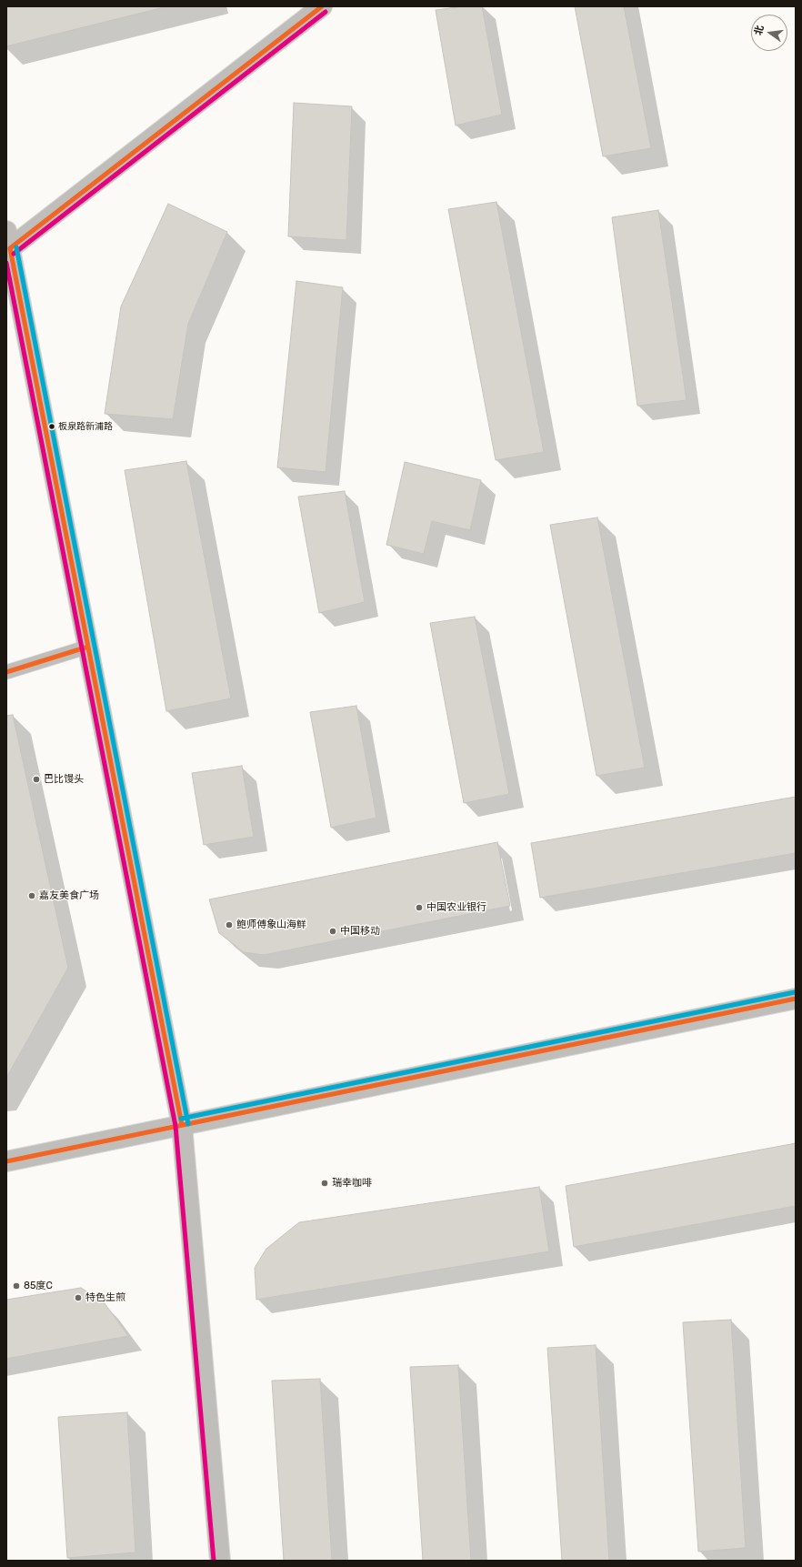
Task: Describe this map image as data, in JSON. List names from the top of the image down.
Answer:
{
  "places": [
    "板泉路新浦路",
    "巴比馒头",
    "嘉友美食广场",
    "中国农业银行",
    "鲍师傅象山海鲜",
    "中国移动",
    "瑞幸咖啡",
    "85度C",
    "特色生煎"
  ],
  "north": "left"
}
